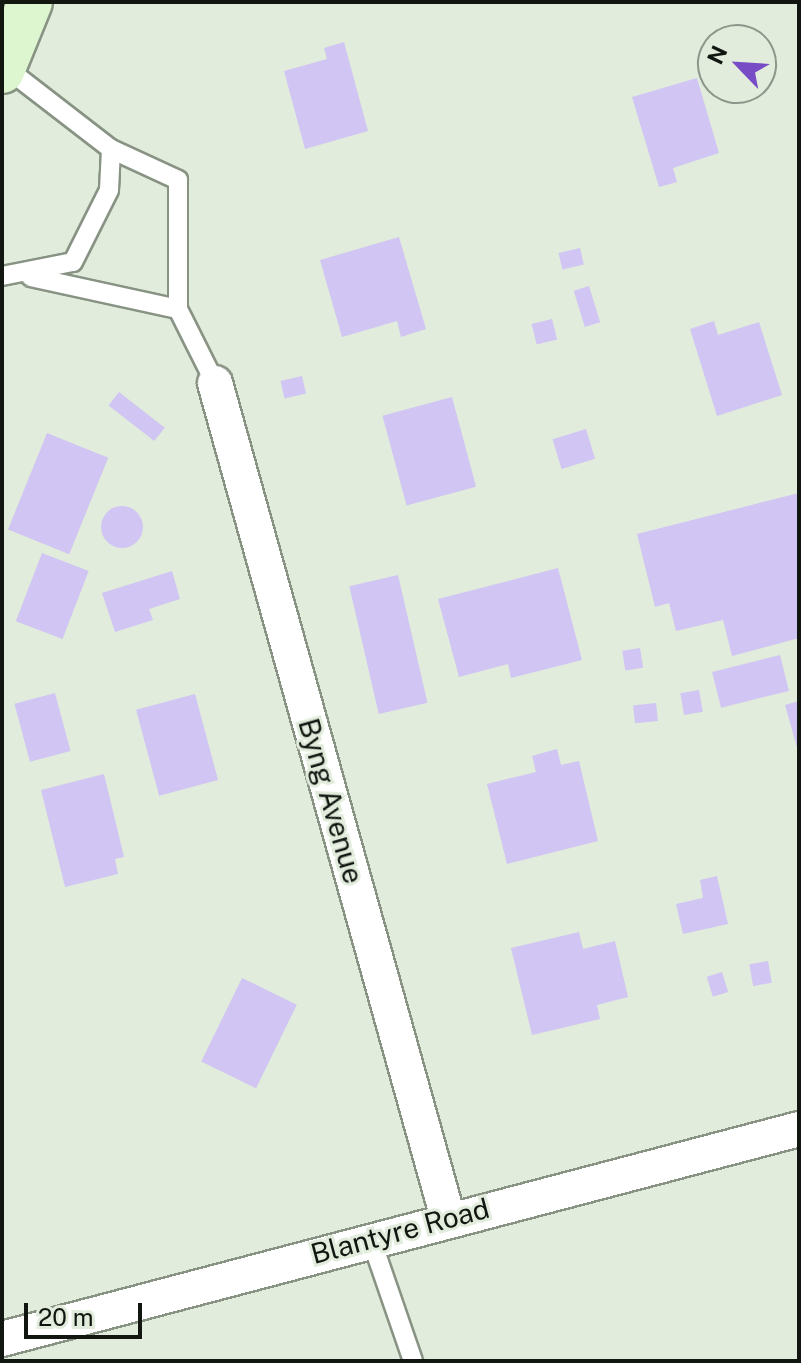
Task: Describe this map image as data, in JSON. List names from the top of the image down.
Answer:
{
  "streets": {
    "street": ["Byng Avenue", "Blantyre Road"]
  },
  "crossings": [
    ["Byng Avenue", "Blantyre Road"]
  ],
  "scale_bar": "20 m",
  "north": "top left"
}
